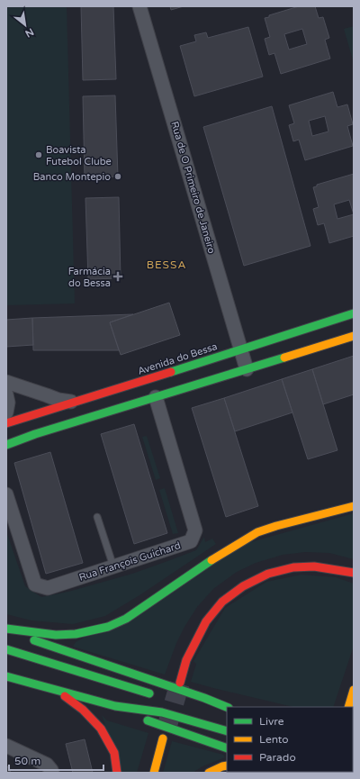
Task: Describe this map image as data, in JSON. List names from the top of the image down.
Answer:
{
  "streets": {
    "main road": ["Avenida do Bessa"],
    "street": ["Rua de O Primeiro de Janeiro", "Rua François Guichard"]
  },
  "crossings": [
    ["Rua de O Primeiro de Janeiro", "Avenida do Bessa"]
  ],
  "districts": ["BESSA"],
  "places": {
    "other": ["Boavista Futebol Clube", "Banco Montepio"],
    "health": ["Farmácia do Bessa"]
  },
  "legend": ["Livre", "Lento", "Parado"],
  "scale_bar": "50 m",
  "north": "bottom right"
}
